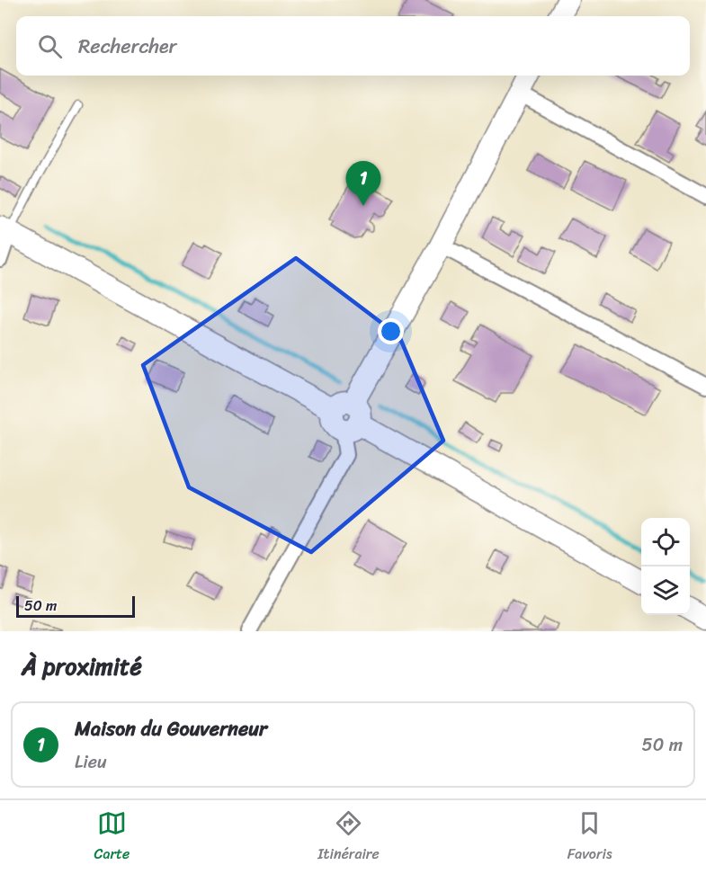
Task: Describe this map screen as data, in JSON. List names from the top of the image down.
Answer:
{
  "scale_bar": "50 m",
  "page": {
    "search": "Rechercher",
    "pins": "1",
    "scale": "50 m",
    "heading": "À proximité",
    "list": [
      {
        "mark": "1",
        "name": "Maison du Gouverneur",
        "note": "Lieu",
        "value": "50 m"
      }
    ],
    "nav": ["Carte", "Itinéraire", "Favoris"]
  }
}
